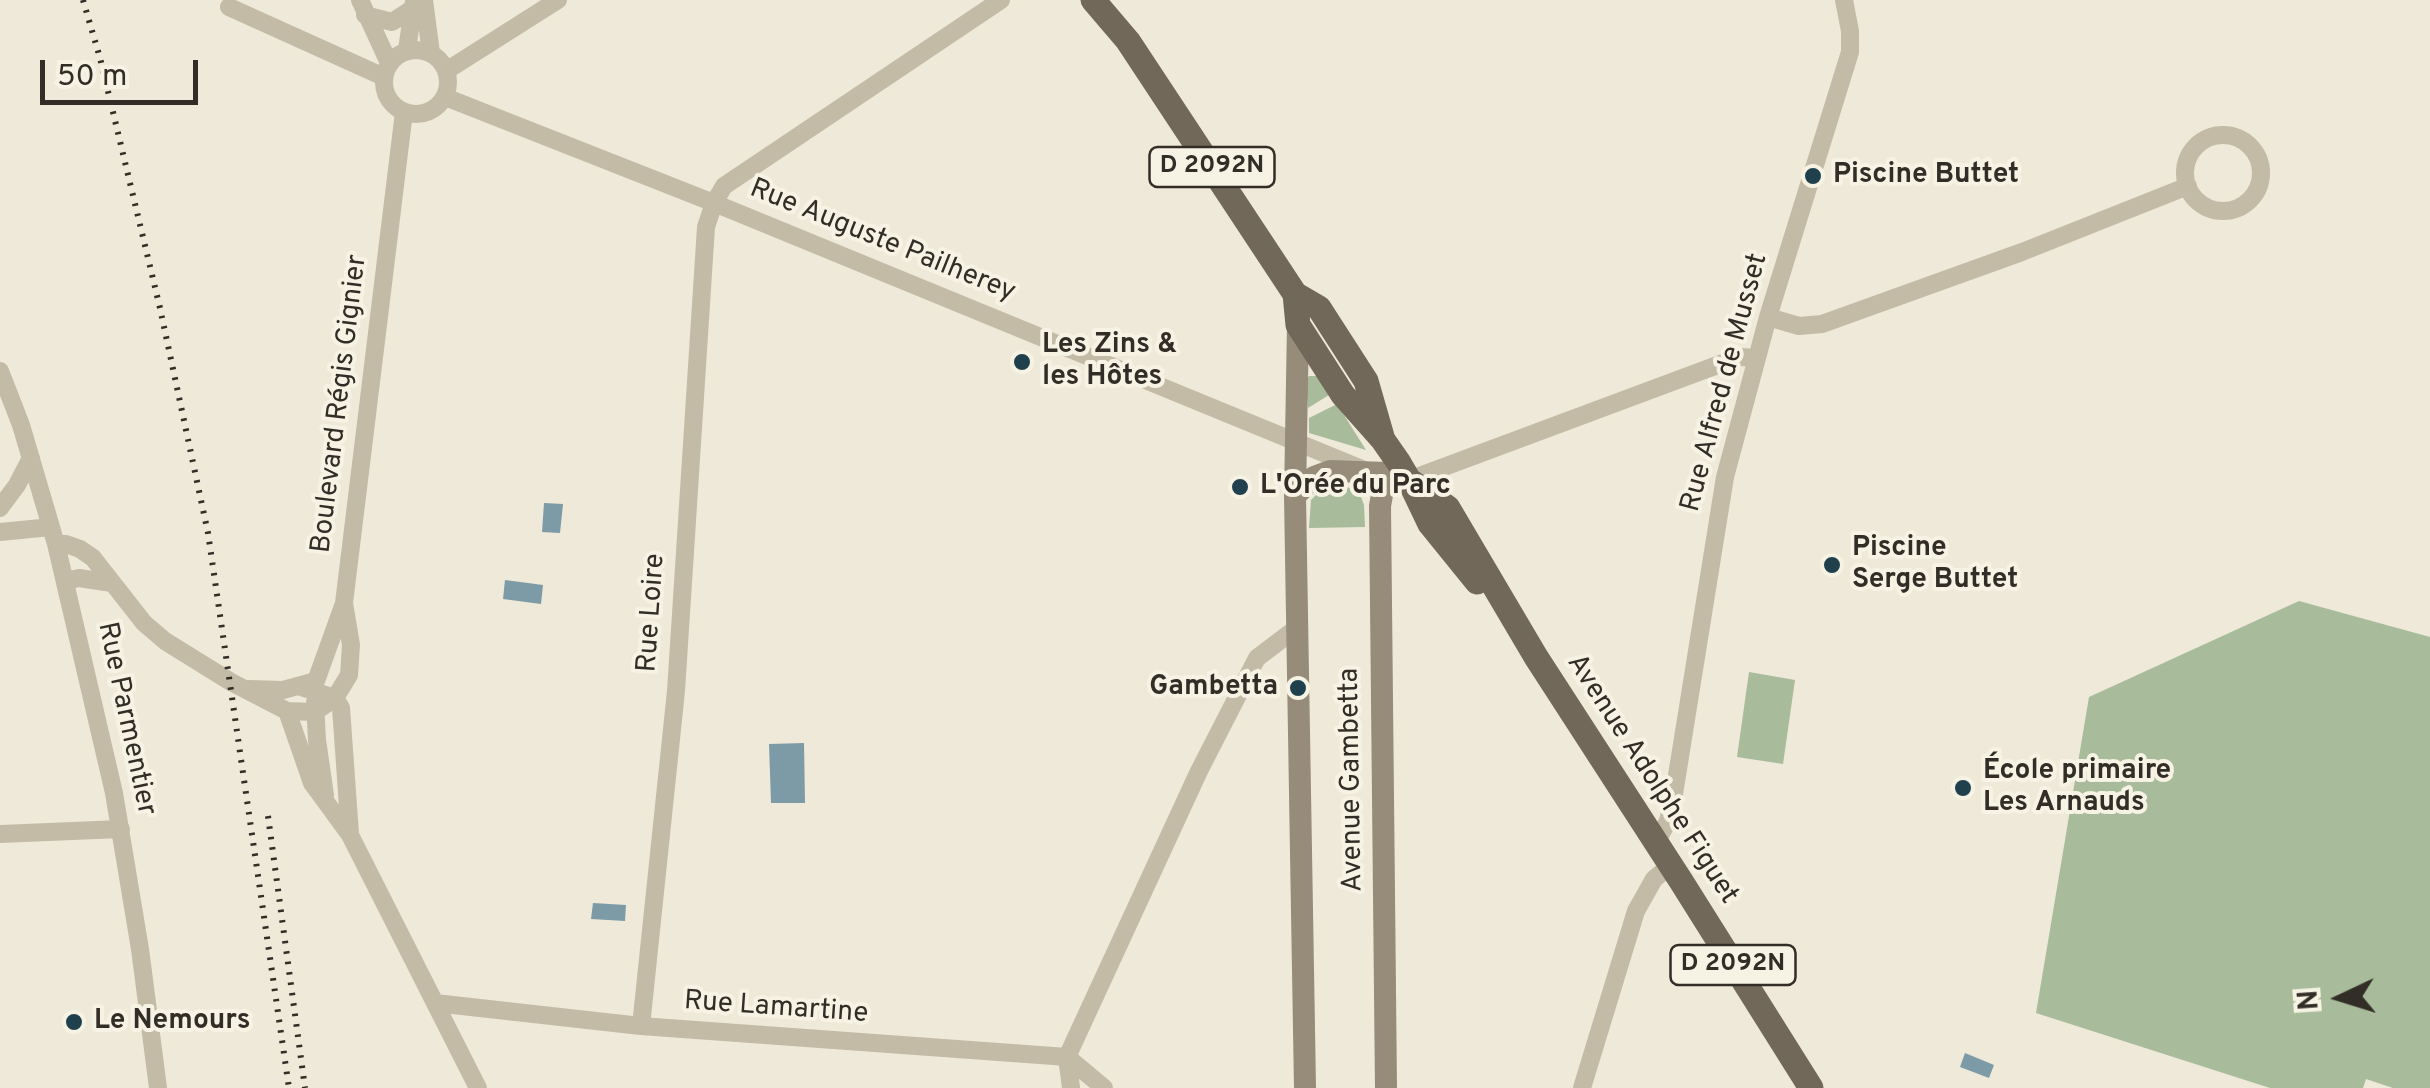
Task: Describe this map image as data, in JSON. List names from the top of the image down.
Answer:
{
  "streets": {
    "main road": ["D 2092N", "Avenue Gambetta", "Avenue Adolphe Figuet"],
    "street": [
      "Rue Auguste Pailherey",
      "Rue Alfred de Musset",
      "Boulevard Régis Gignier",
      "Rue Loire",
      "Rue Parmentier",
      "Rue Lamartine"
    ]
  },
  "crossings": [
    ["D 2092N", "Avenue Gambetta"],
    ["D 2092N", "Avenue Adolphe Figuet"],
    ["Rue Auguste Pailherey", "Boulevard Régis Gignier"],
    ["Rue Auguste Pailherey", "Rue Loire"],
    ["Rue Auguste Pailherey", "Avenue Gambetta"],
    ["Rue Alfred de Musset", "Avenue Adolphe Figuet"],
    ["Rue Loire", "Rue Lamartine"],
    ["Avenue Gambetta", "Avenue Adolphe Figuet"]
  ],
  "places": [
    "Piscine Buttet",
    "Les Zins & les Hôtes",
    "L'Orée du Parc",
    "Piscine Serge Buttet",
    "Gambetta",
    "École primaire Les Arnauds",
    "Le Nemours"
  ],
  "scale_bar": "50 m",
  "north": "left"
}
